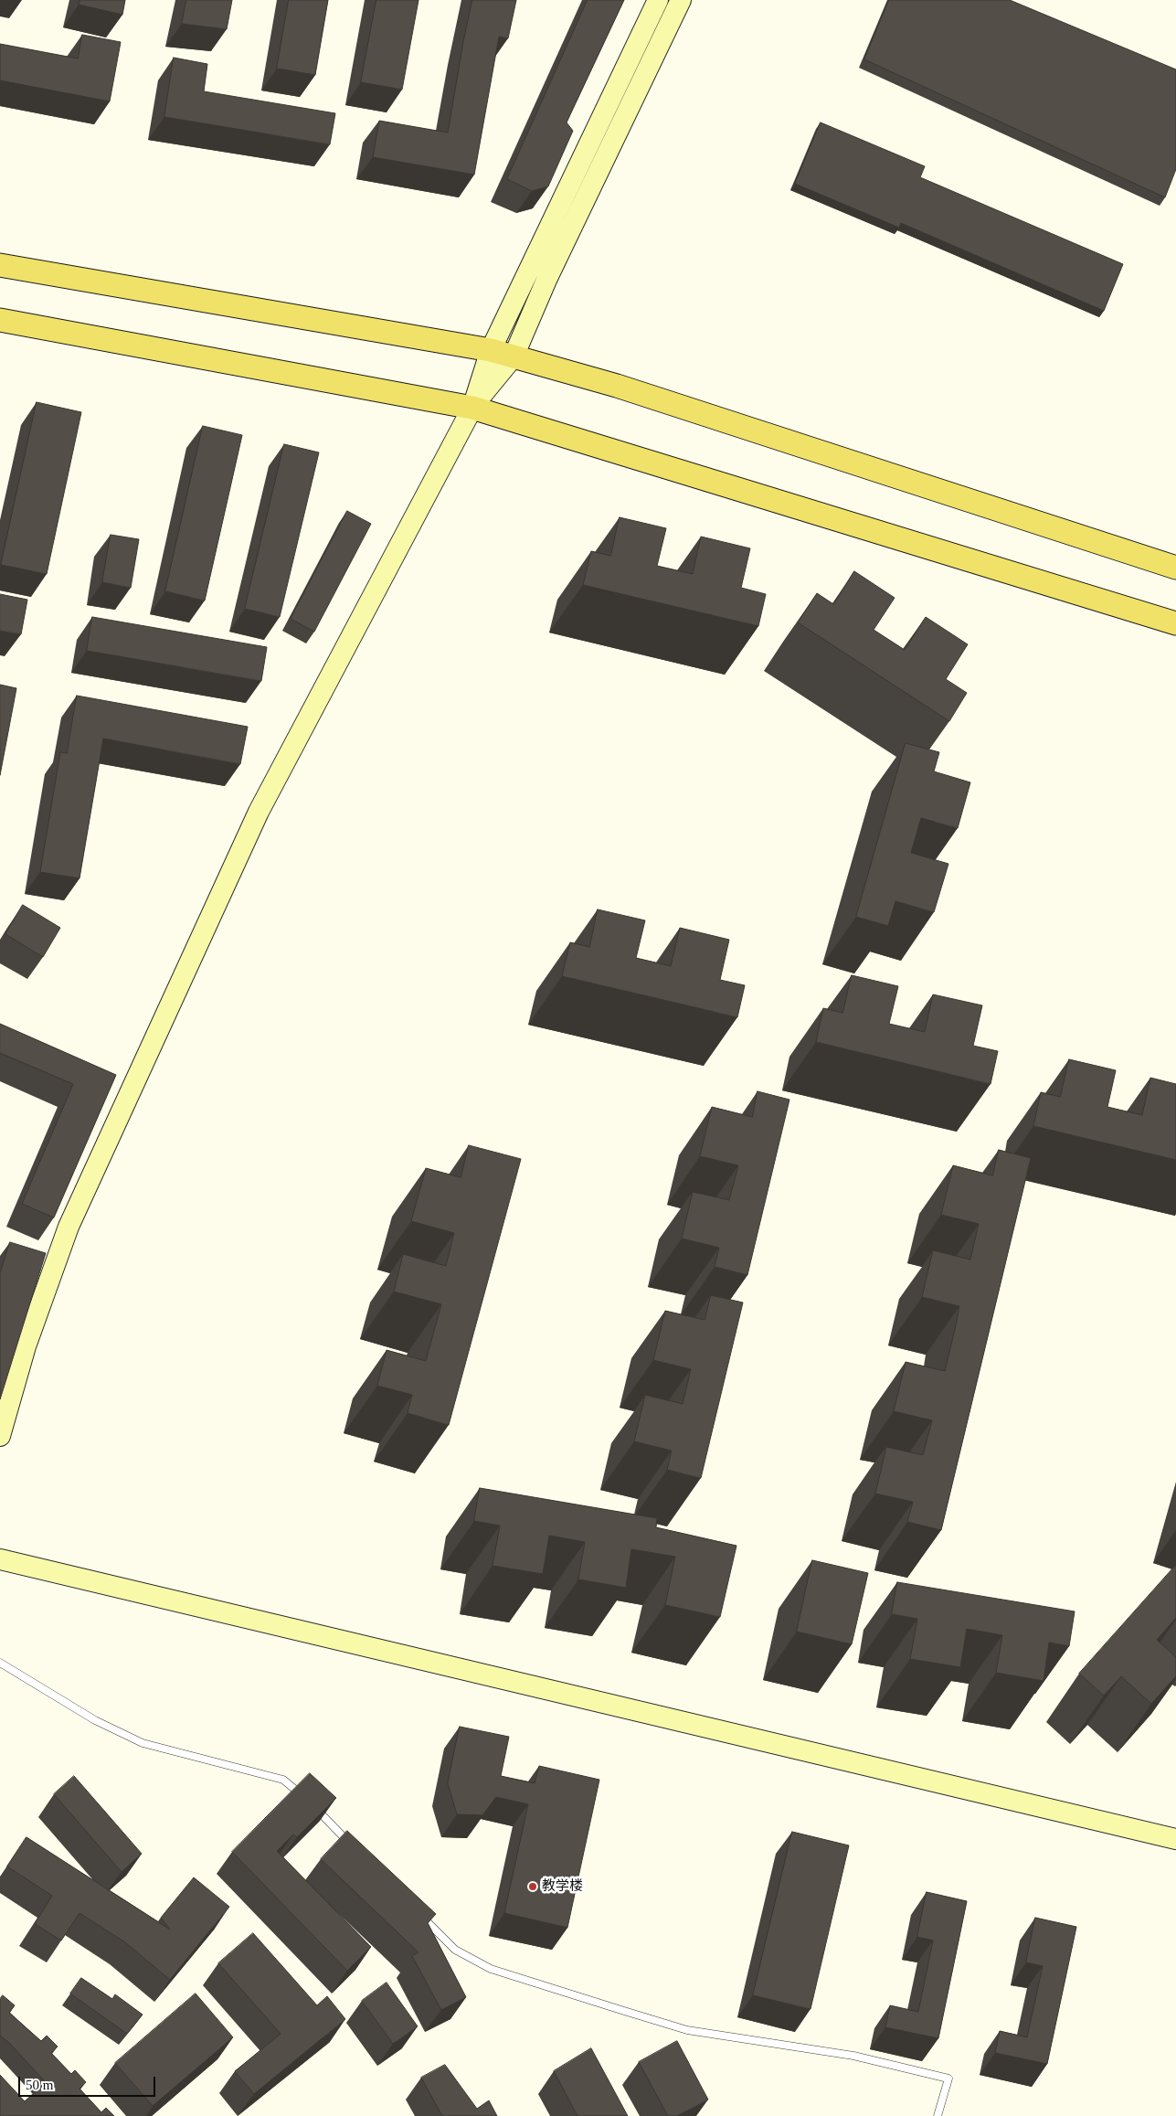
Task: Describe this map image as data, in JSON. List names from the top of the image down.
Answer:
{
  "places": ["教学楼"],
  "scale_bar": "50 m"
}
